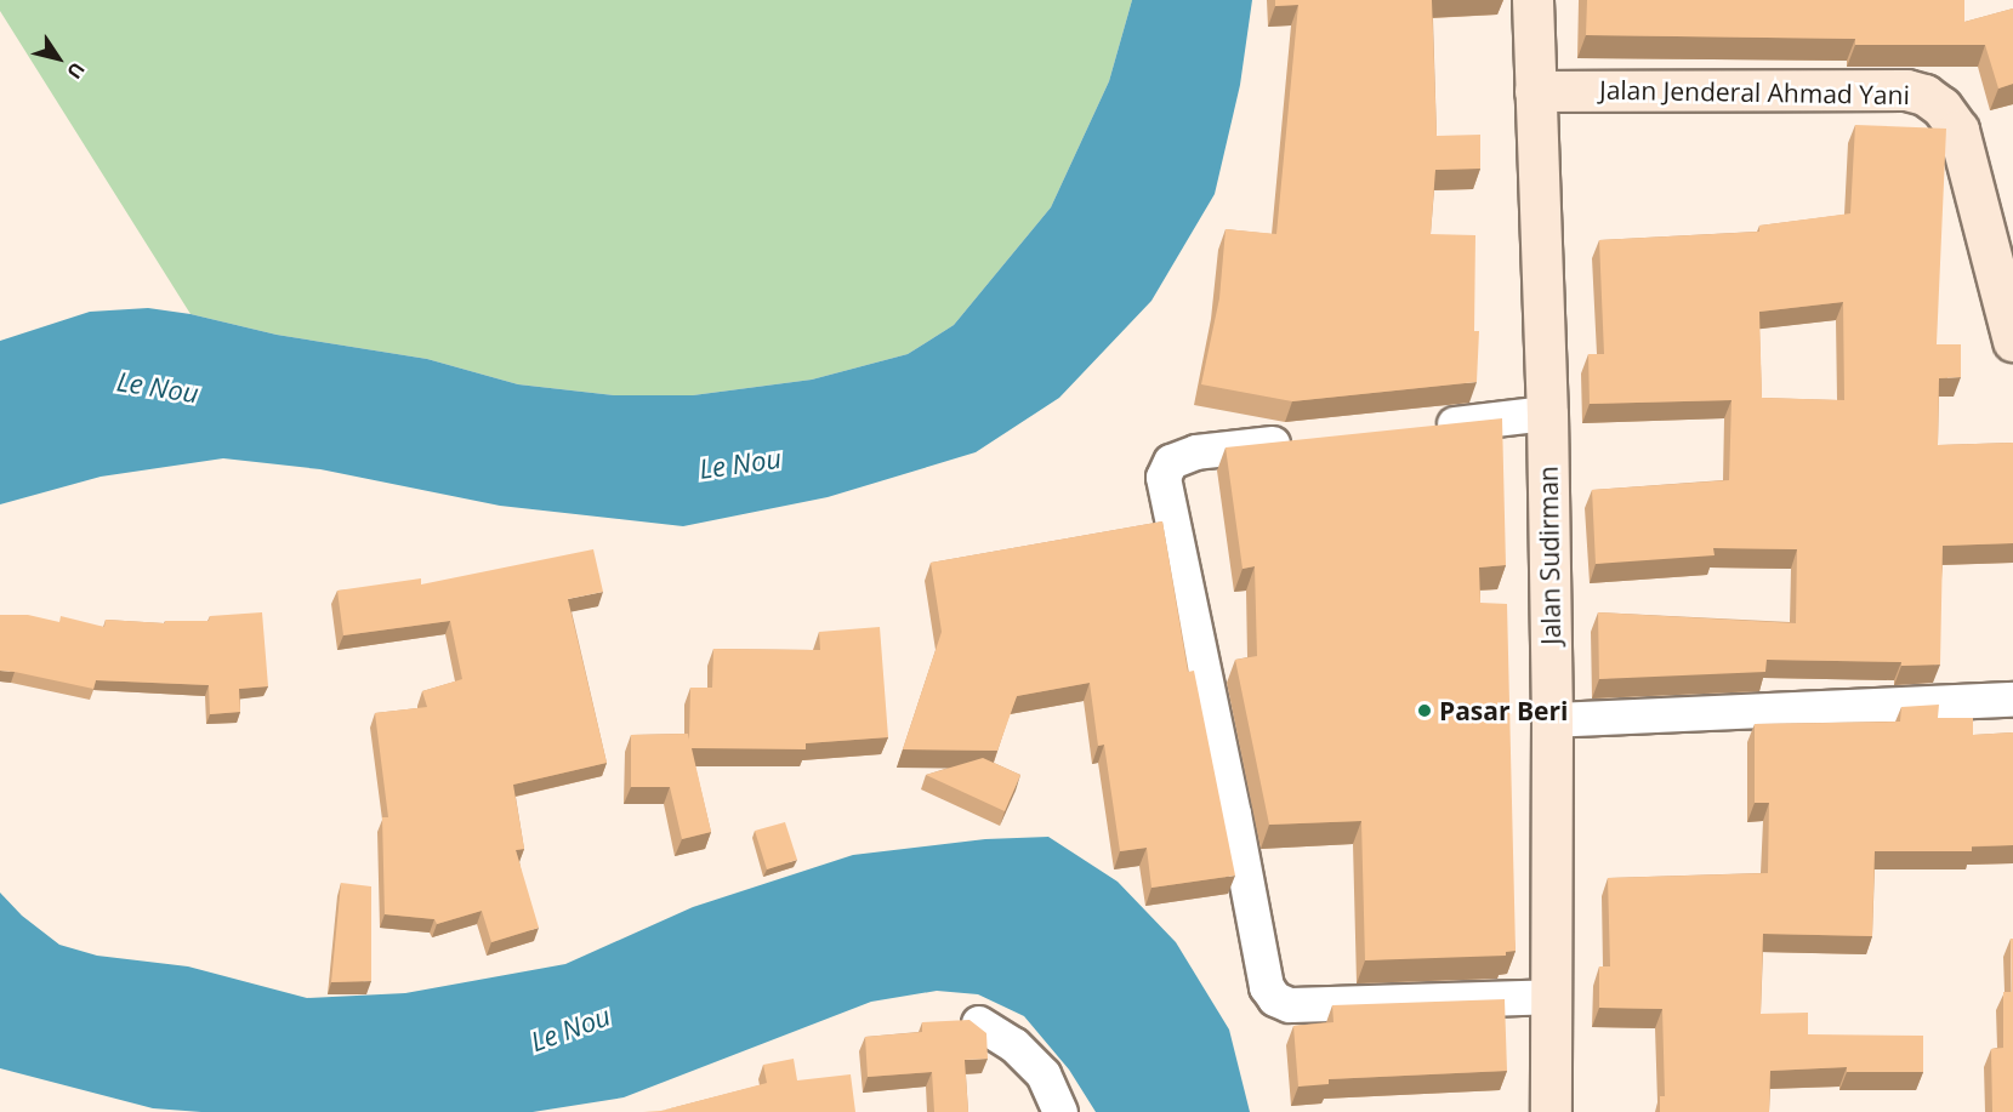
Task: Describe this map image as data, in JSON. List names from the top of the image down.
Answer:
{
  "streets": {
    "street": ["Jalan Jenderal Ahmad Yani", "Jalan Sudirman"]
  },
  "crossings": [
    ["Jalan Jenderal Ahmad Yani", "Jalan Sudirman"]
  ],
  "water": ["Le Nou"],
  "places": ["Pasar Beri"],
  "north": "bottom right"
}
